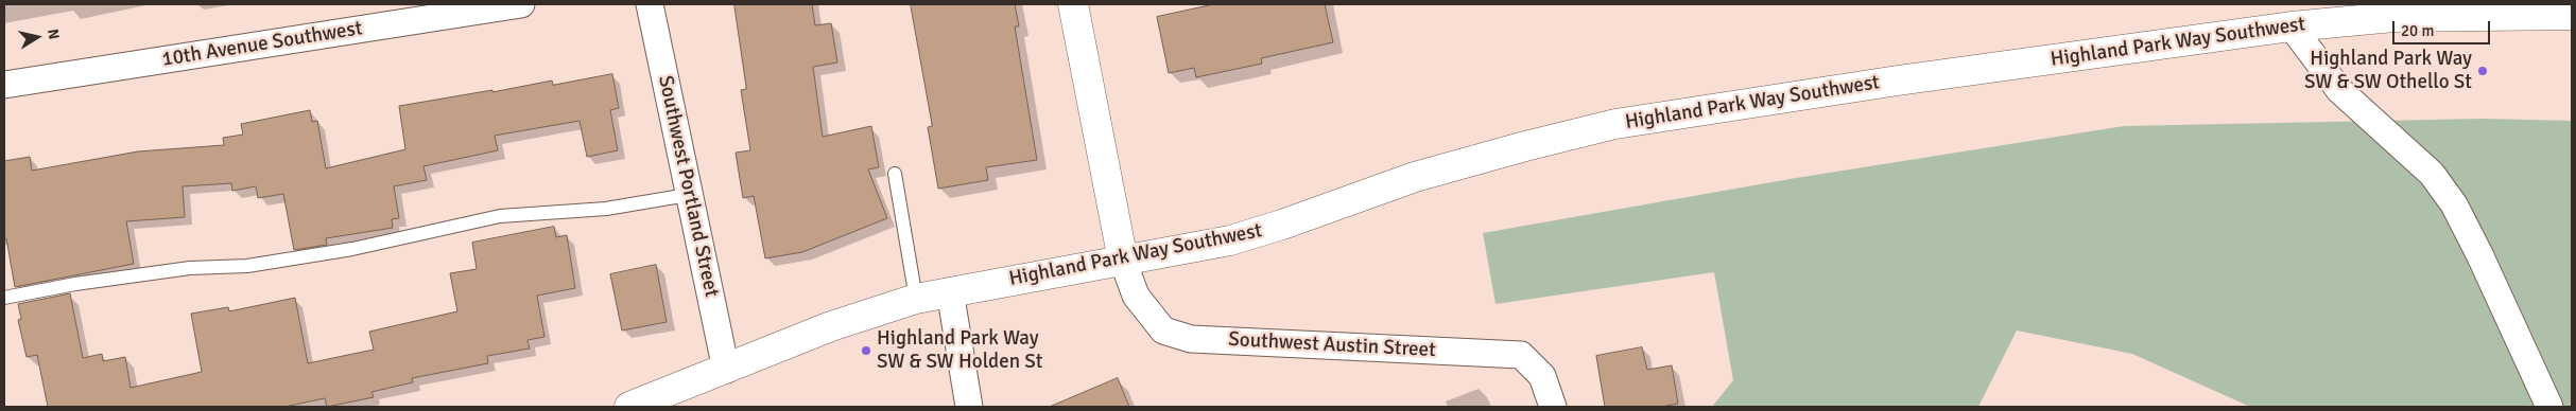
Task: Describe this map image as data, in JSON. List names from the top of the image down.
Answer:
{
  "streets": {
    "main road": ["Highland Park Way Southwest"],
    "street": ["10th Avenue Southwest", "Southwest Portland Street", "Southwest Austin Street"]
  },
  "crossings": [
    ["Highland Park Way Southwest", "Southwest Portland Street"],
    ["Highland Park Way Southwest", "Southwest Austin Street"]
  ],
  "places": ["Highland Park Way SW & SW Othello St", "Highland Park Way SW & SW Holden St"],
  "scale_bar": "20 m",
  "north": "right"
}
